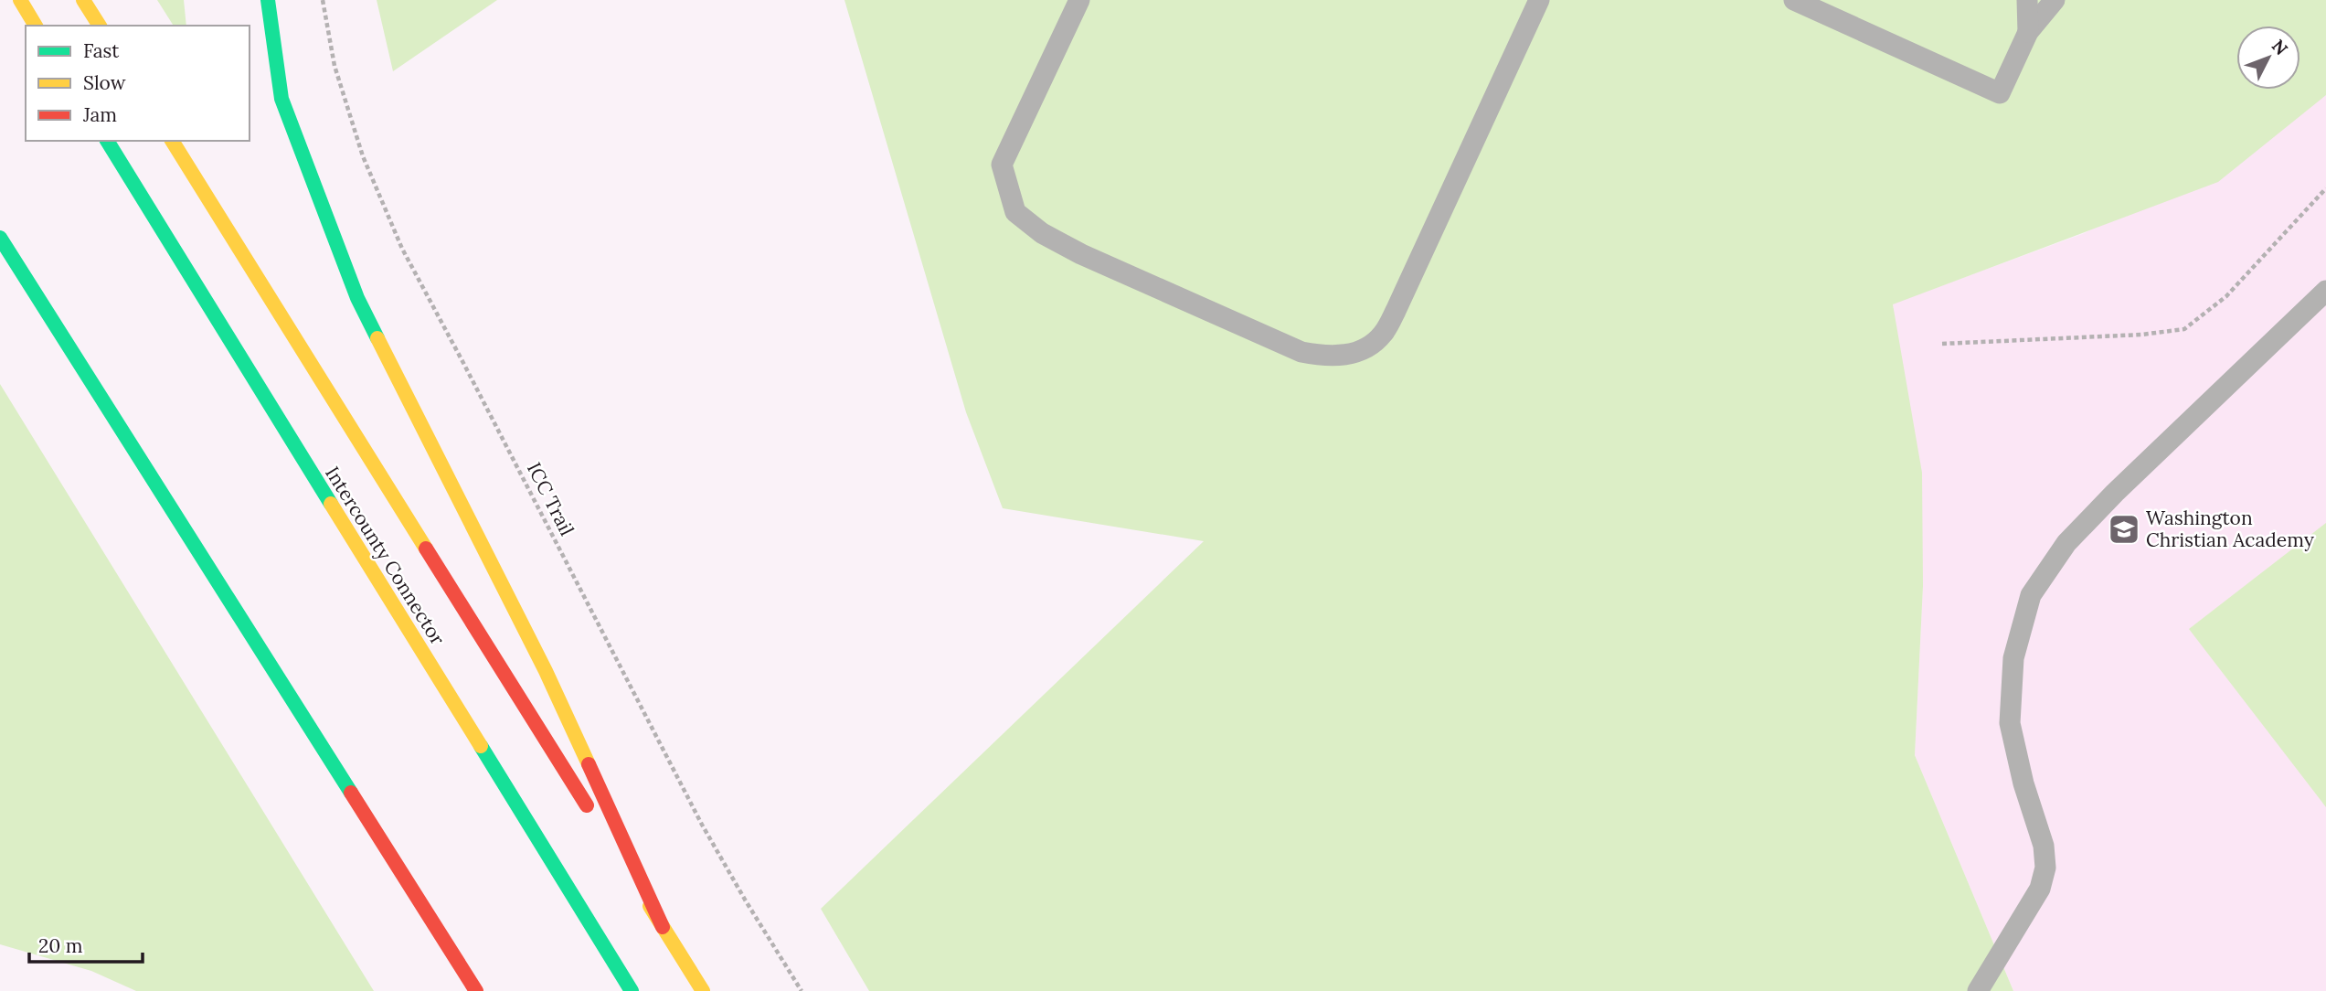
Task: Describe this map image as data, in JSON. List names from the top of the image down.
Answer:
{
  "streets": {
    "highway": ["Intercounty Connector"],
    "path": ["ICC Trail"]
  },
  "places": {
    "school or university": ["Washington Christian Academy"]
  },
  "legend": ["Fast", "Slow", "Jam"],
  "scale_bar": "20 m",
  "north": "top right"
}
